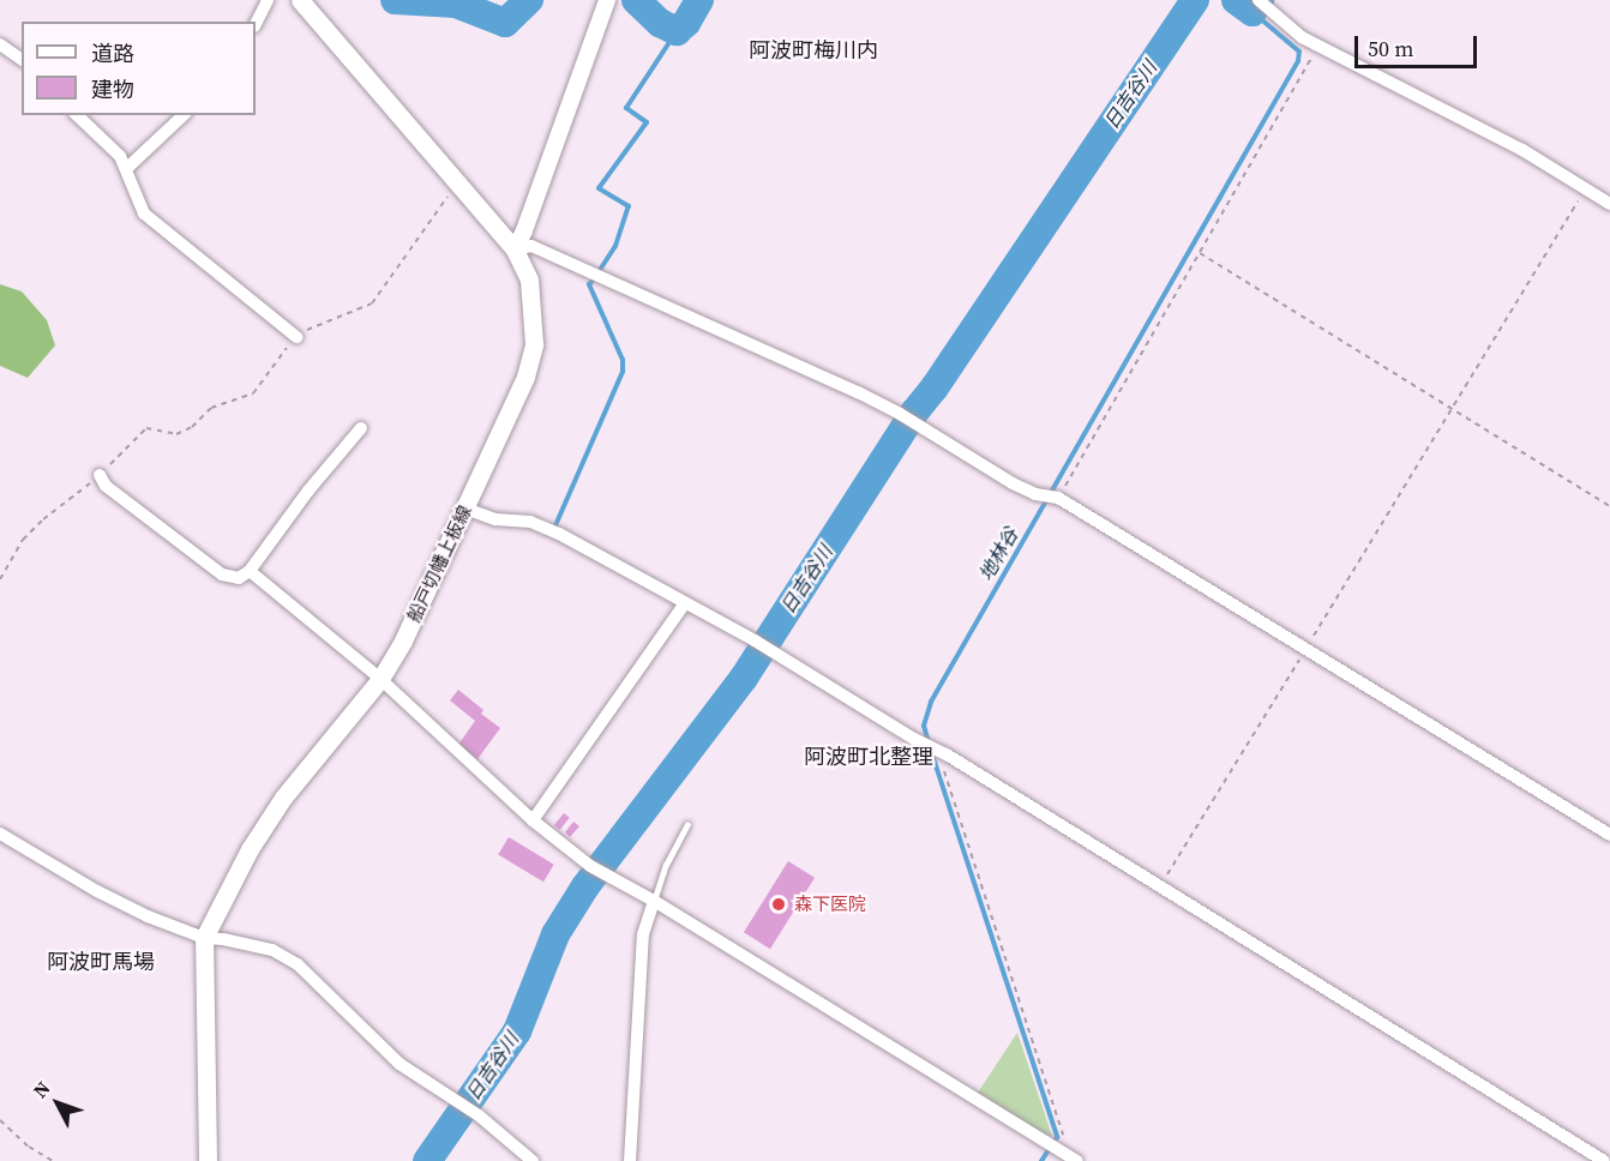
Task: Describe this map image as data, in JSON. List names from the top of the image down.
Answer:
{
  "streets": {
    "main road": ["船戸切幡上板線"]
  },
  "districts": ["阿波町梅川内", "阿波町北整理", "阿波町馬場"],
  "water": ["日吉谷川", "地林谷"],
  "places": ["森下医院"],
  "legend": ["道路", "建物"],
  "scale_bar": "50 m",
  "north": "top left"
}
